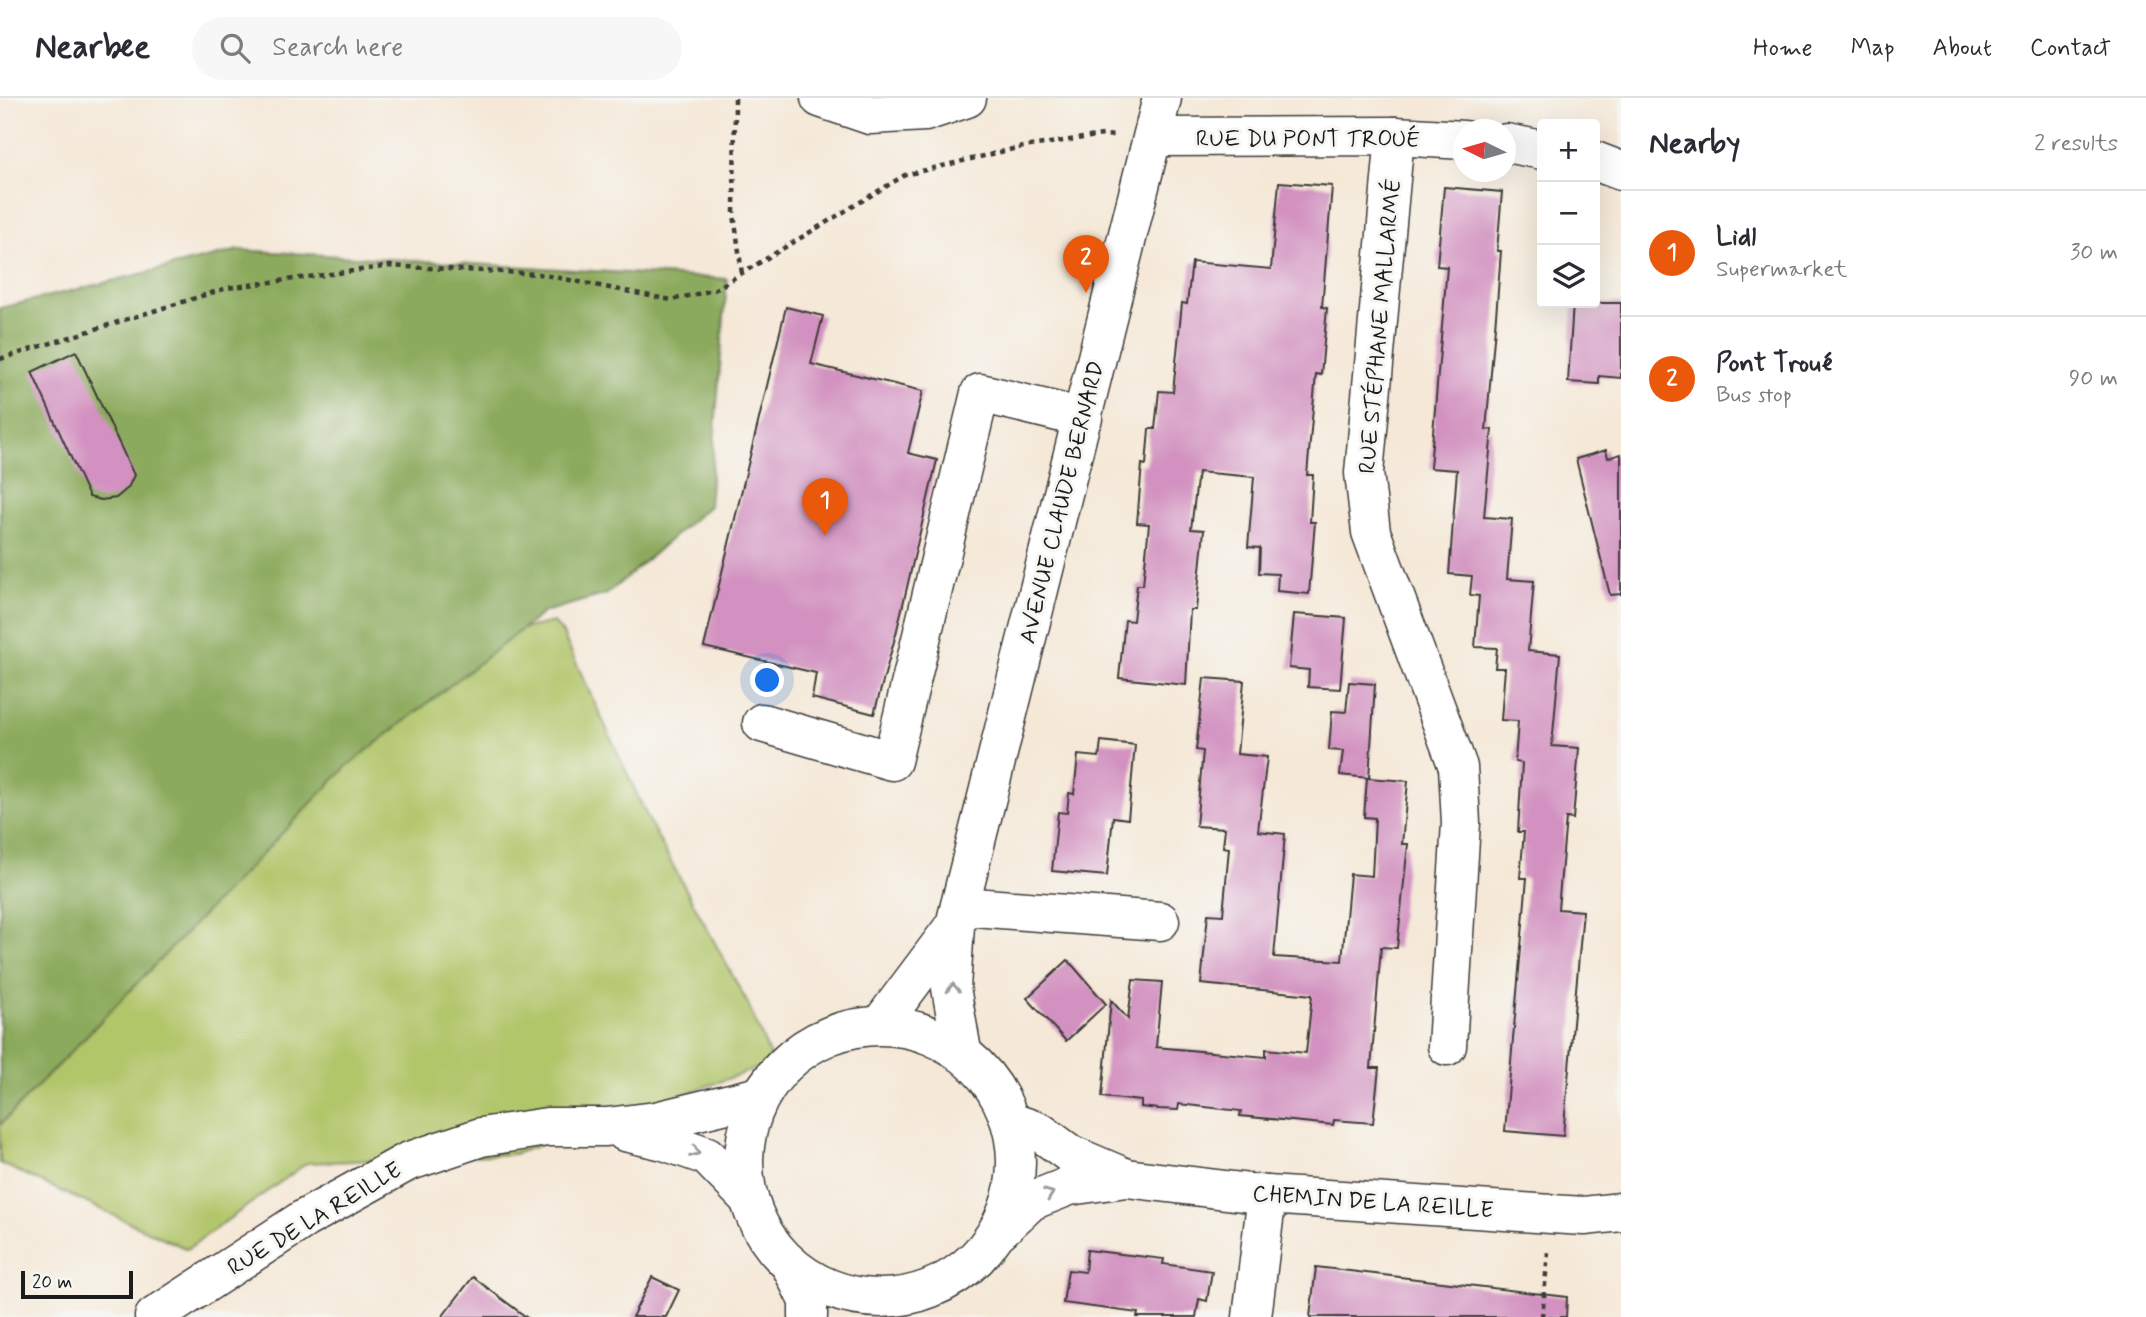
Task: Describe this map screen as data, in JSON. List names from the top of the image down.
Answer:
{
  "streets": {
    "street": [
      "RUE DU PONT TROUÉ",
      "RUE STÉPHANE MALLARMÉ",
      "AVENUE CLAUDE BERNARD",
      "CHEMIN DE LA REILLE",
      "RUE DE LA REILLE"
    ]
  },
  "crossings": [
    ["RUE DU PONT TROUÉ", "RUE STÉPHANE MALLARMÉ"],
    ["RUE DU PONT TROUÉ", "AVENUE CLAUDE BERNARD"]
  ],
  "scale_bar": "20 m",
  "north": "left",
  "page": {
    "header": "Nearbee",
    "search": "Search here",
    "nav": [
      "Home",
      "Map",
      "About",
      "Contact"
    ],
    "heading": ["Nearby", "2 results"],
    "map_buttons": ["+", "−"],
    "list": [
      {
        "mark": "1",
        "name": "Lidl",
        "note": "Supermarket",
        "value": "30 m"
      },
      {
        "mark": "2",
        "name": "Pont Troué",
        "note": "Bus stop",
        "value": "90 m"
      }
    ],
    "pins": ["2", "1"],
    "scale": "20 m"
  }
}
